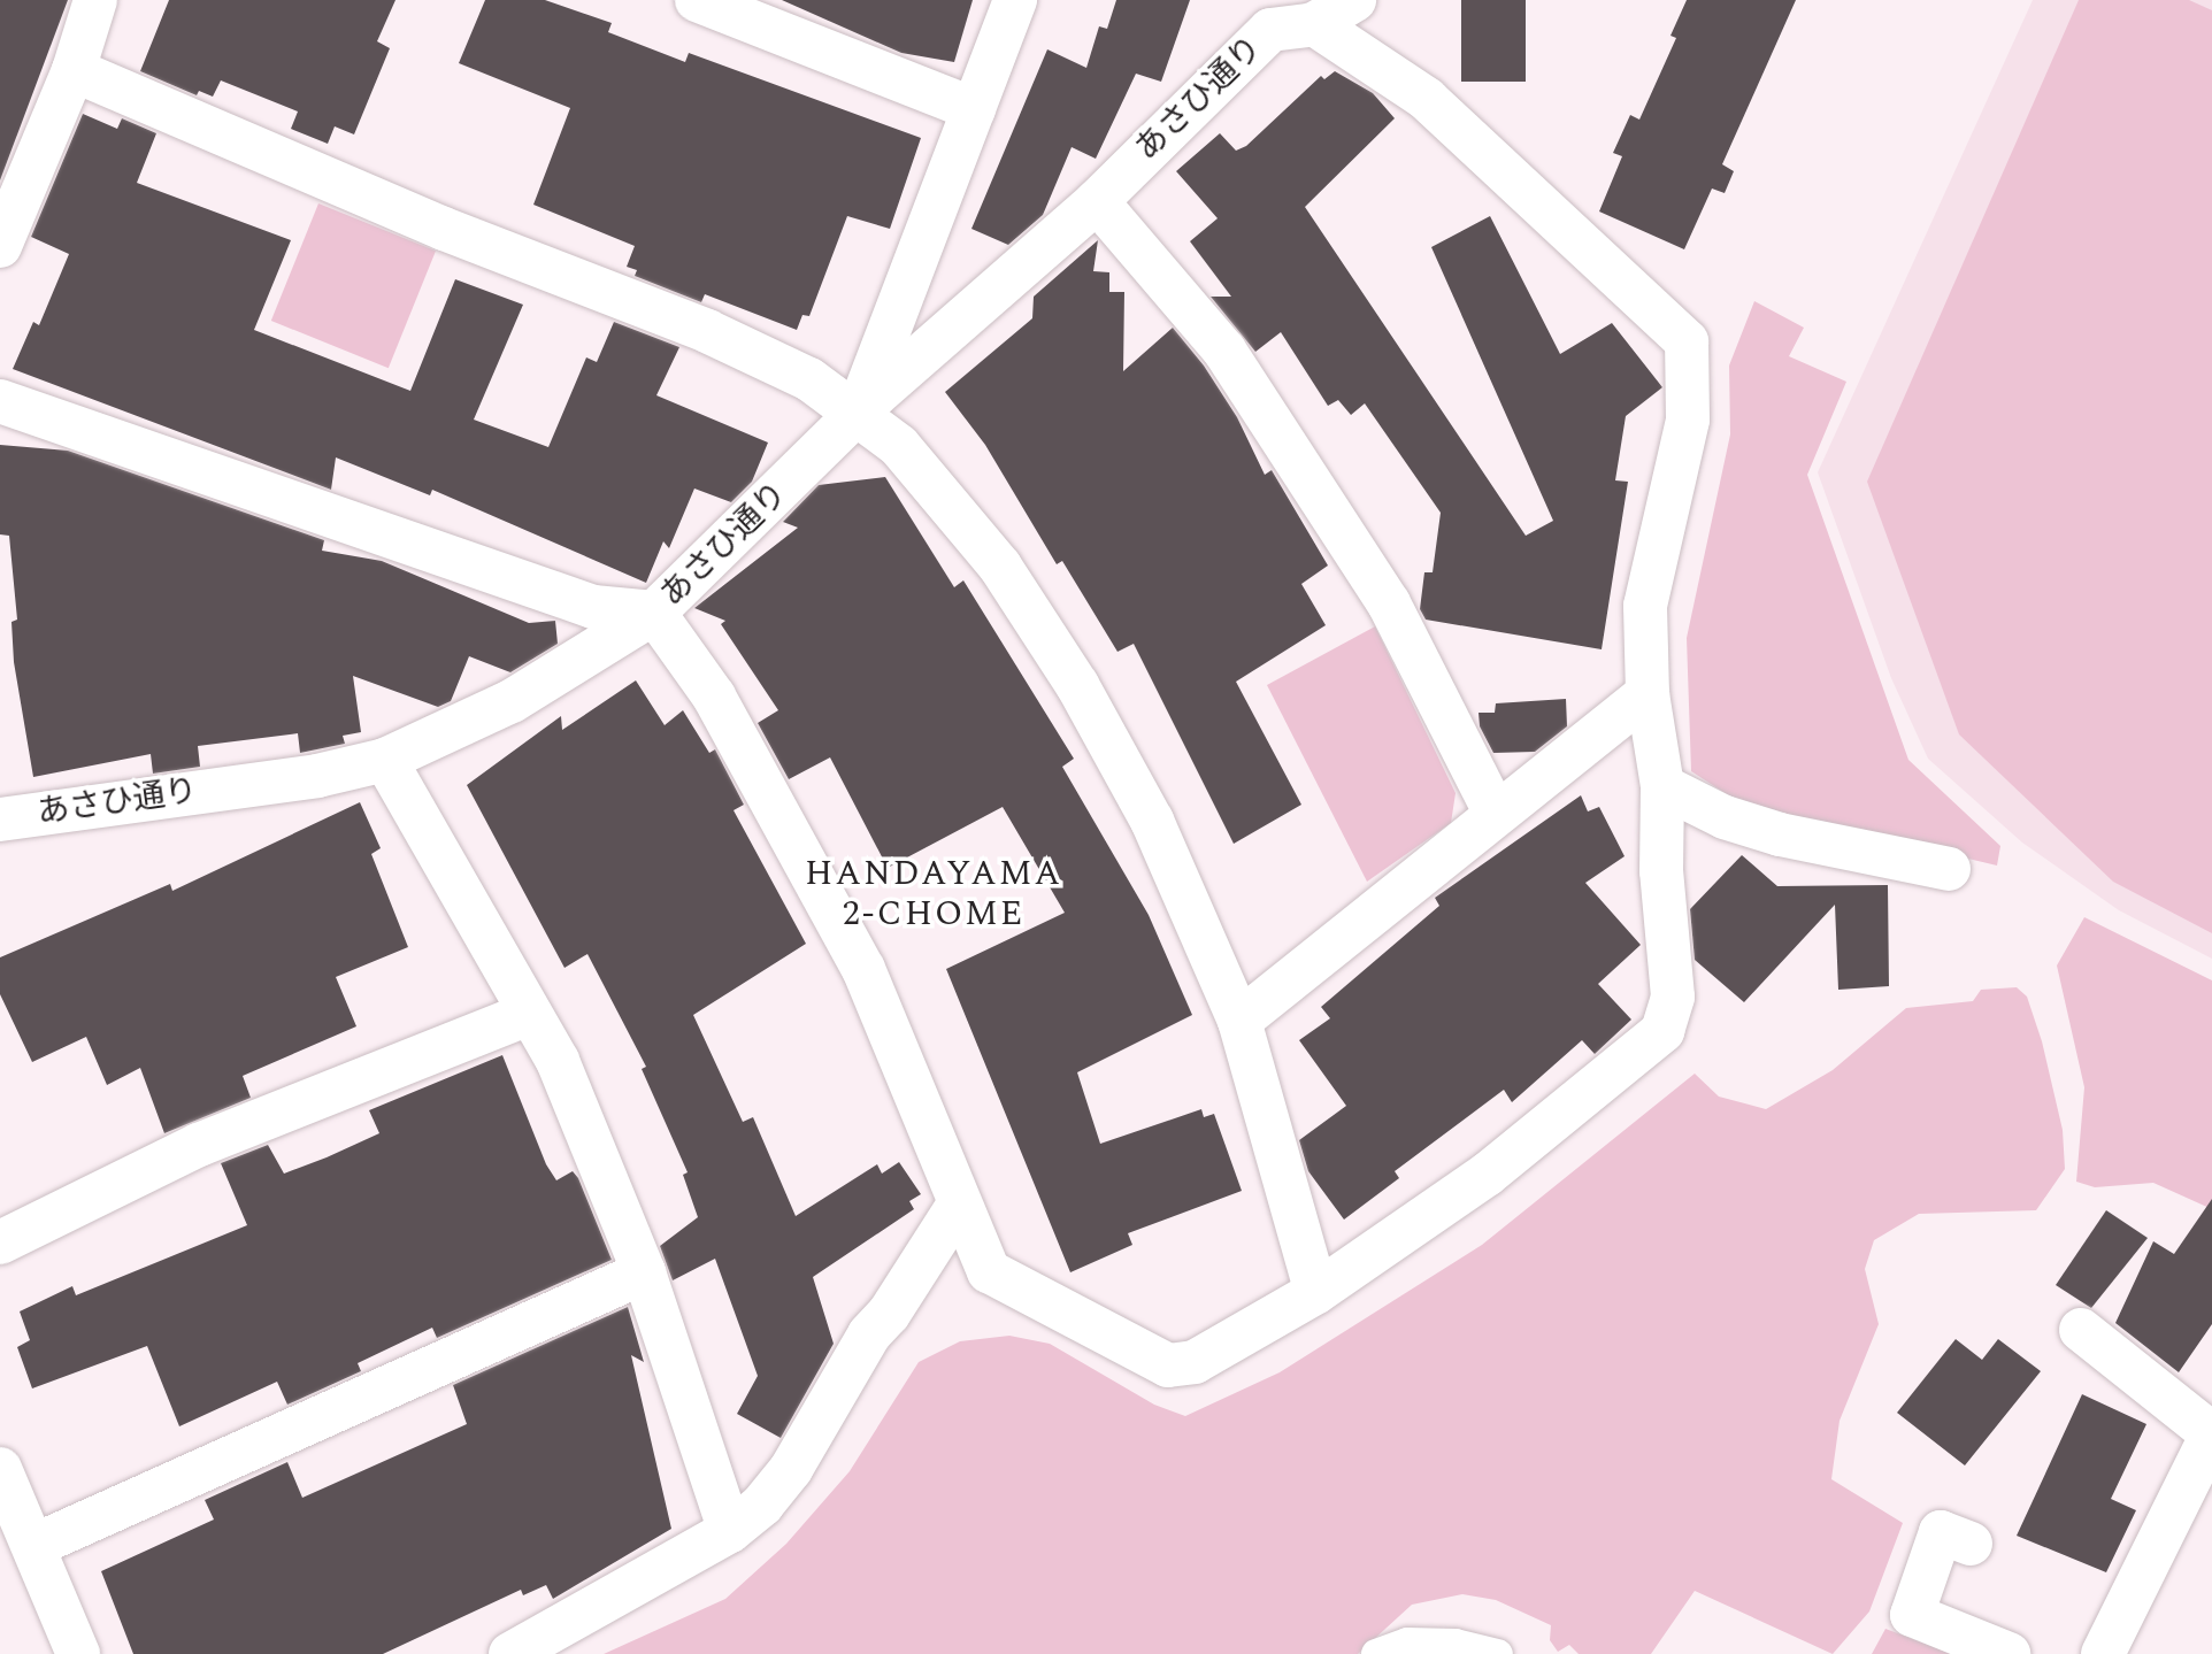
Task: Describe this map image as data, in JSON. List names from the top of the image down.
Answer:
{
  "streets": {
    "street": ["あさひ通り"]
  },
  "districts": ["HANDAYAMA 2-CHOME"]
}
